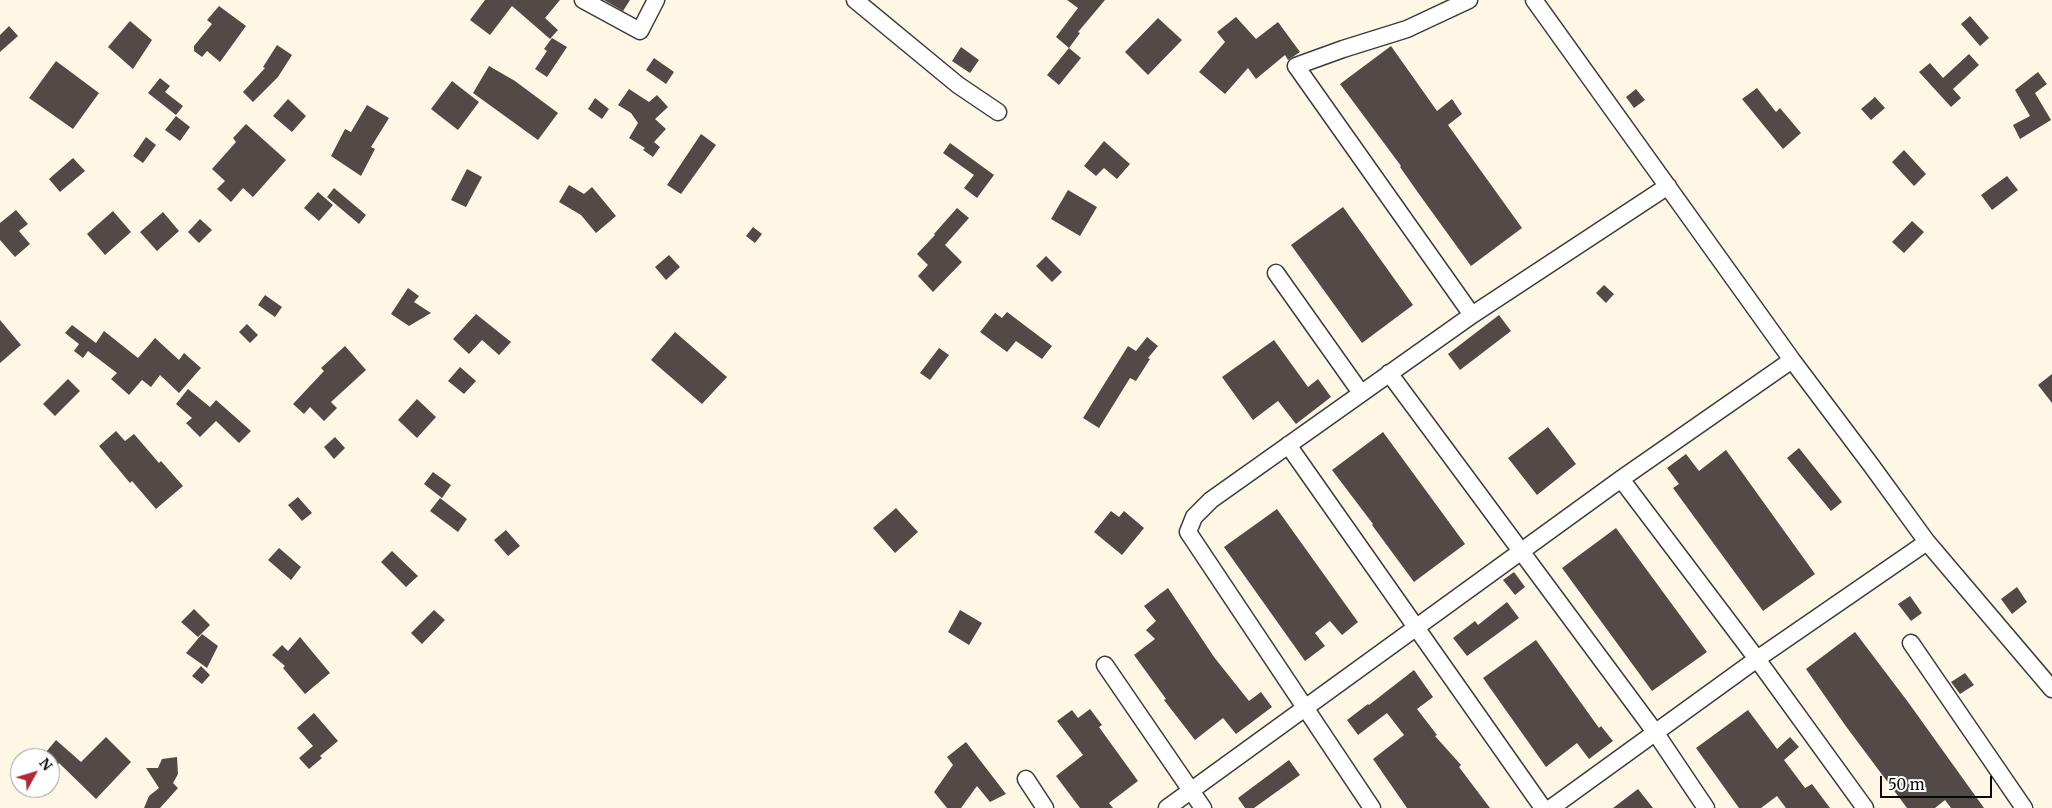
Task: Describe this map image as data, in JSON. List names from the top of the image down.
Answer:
{
  "scale_bar": "50 m",
  "north": "top right"
}
